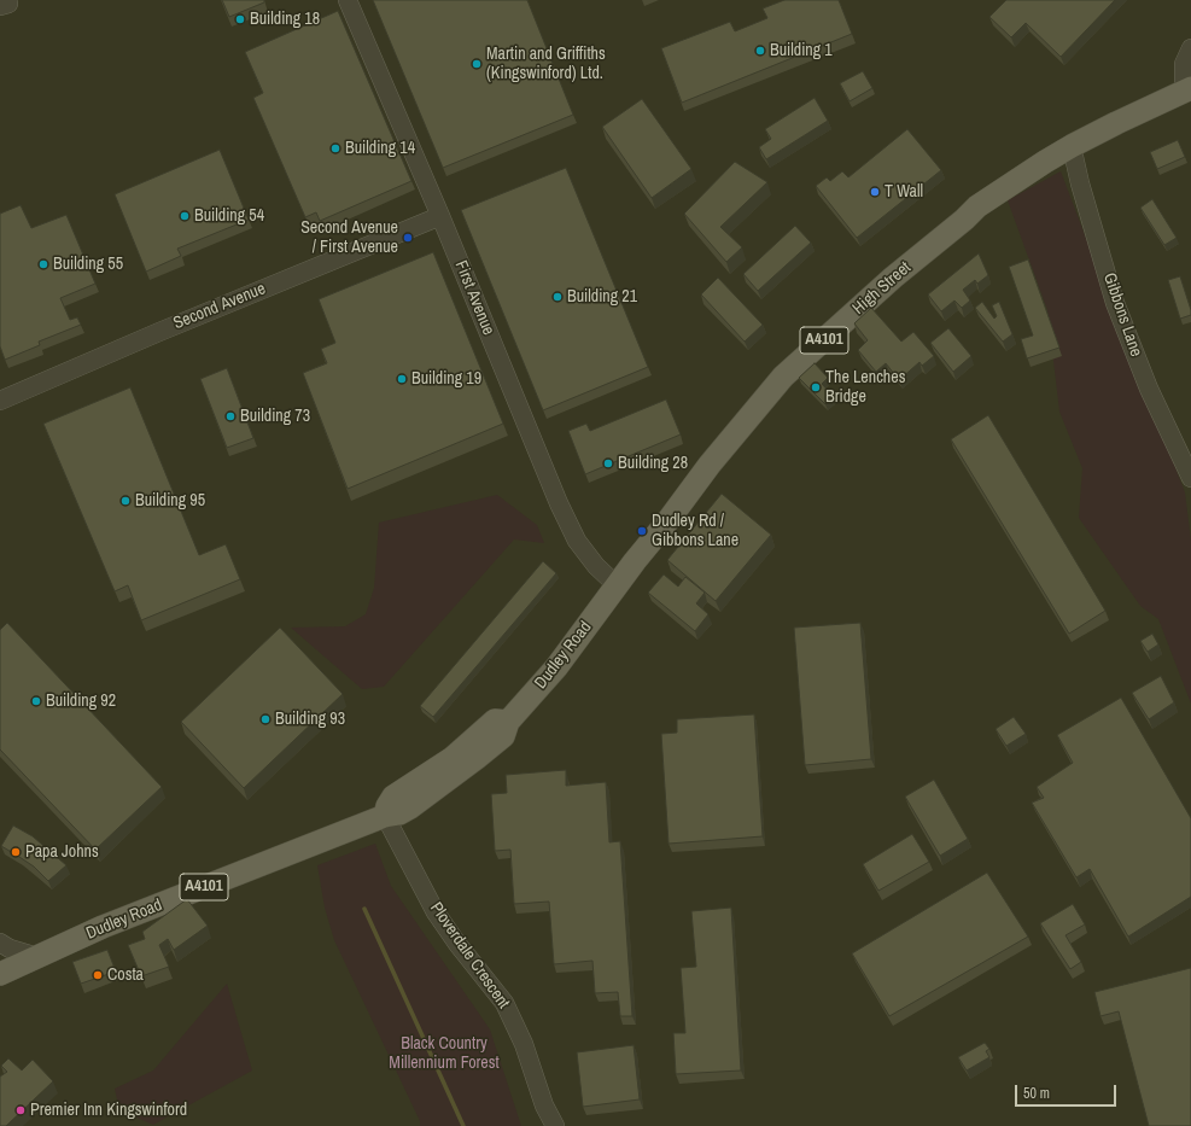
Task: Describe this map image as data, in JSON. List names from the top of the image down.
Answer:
{
  "streets": {
    "main road": ["High Street", "A4101", "Dudley Road"],
    "street": [
      "First Avenue",
      "Second Avenue",
      "Gibbons Lane",
      "Ploverdale Crescent"
    ]
  },
  "crossings": [
    ["High Street", "First Avenue"],
    ["High Street", "Gibbons Lane"],
    ["High Street", "Dudley Road"],
    ["First Avenue", "Second Avenue"],
    ["First Avenue", "Dudley Road"],
    ["Dudley Road", "Ploverdale Crescent"]
  ],
  "parks": ["Black Country Millennium Forest"],
  "places": [
    "Building 18",
    "Building 1",
    "Martin and Griffiths (Kingswinford) Ltd.",
    "Building 14",
    "T Wall",
    "Building 54",
    "Second Avenue / First Avenue",
    "Building 55",
    "Building 21",
    "Building 19",
    "The Lenches Bridge",
    "Building 73",
    "Building 28",
    "Building 95",
    "Dudley Rd / Gibbons Lane",
    "Building 92",
    "Building 93",
    "Papa Johns",
    "Costa",
    "Premier Inn Kingswinford"
  ],
  "scale_bar": "50 m"
}
